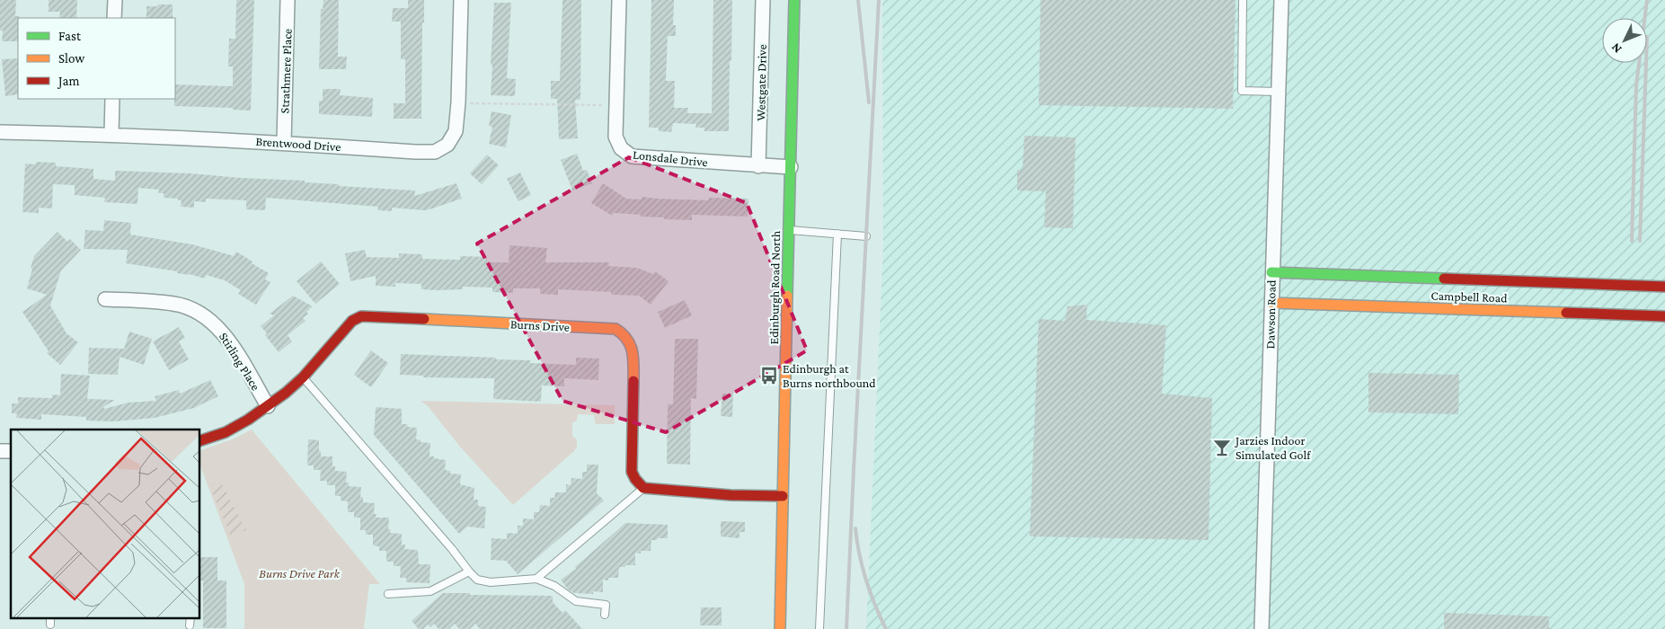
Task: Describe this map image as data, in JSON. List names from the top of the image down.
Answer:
{
  "streets": {
    "street": [
      "Strathmere Place",
      "Westgate Drive",
      "Brentwood Drive",
      "Lonsdale Drive",
      "Edinburgh Road North",
      "Campbell Road",
      "Dawson Road",
      "Burns Drive",
      "Stirling Place"
    ]
  },
  "crossings": [
    ["Strathmere Place", "Brentwood Drive"],
    ["Westgate Drive", "Lonsdale Drive"],
    ["Lonsdale Drive", "Edinburgh Road North"],
    ["Campbell Road", "Dawson Road"],
    ["Burns Drive", "Stirling Place"]
  ],
  "parks": ["Burns Drive Park"],
  "places": {
    "bus stop": ["Edinburgh at Burns northbound"],
    "bar": ["Jarzies Indoor Simulated Golf"]
  },
  "legend": ["Fast", "Slow", "Jam"],
  "north": "bottom left"
}
